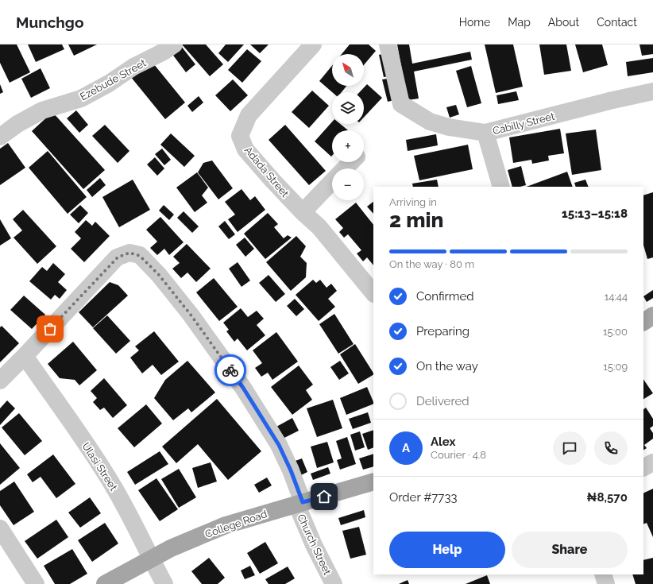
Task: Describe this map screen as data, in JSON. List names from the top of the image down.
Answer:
{
  "streets": {
    "main road": ["College Road"],
    "street": [
      "Ezebude Street",
      "Cabilly Street",
      "Adada Street",
      "Ulasi Street",
      "Church Street"
    ]
  },
  "crossings": [
    ["Ulasi Street", "College Road"],
    ["Ulasi Street", "Church Street"],
    ["College Road", "Church Street"]
  ],
  "north": "top left",
  "page": {
    "header": "Munchgo",
    "nav": [
      "Home",
      "Map",
      "About",
      "Contact"
    ],
    "map_buttons": ["+", "−"],
    "heading": ["2 min", "Arriving in", "15:13–15:18"],
    "panel": [
      "Alex",
      "Courier · 4.8",
      "Order #7733",
      "₦8,570"
    ],
    "bar": "On the way · 80 m",
    "list": [
      ["Confirmed", "14:44"],
      ["Preparing", "15:00"],
      ["On the way", "15:09"],
      "Delivered"
    ],
    "round": "A",
    "buttons": ["Help", "Share"]
  }
}
